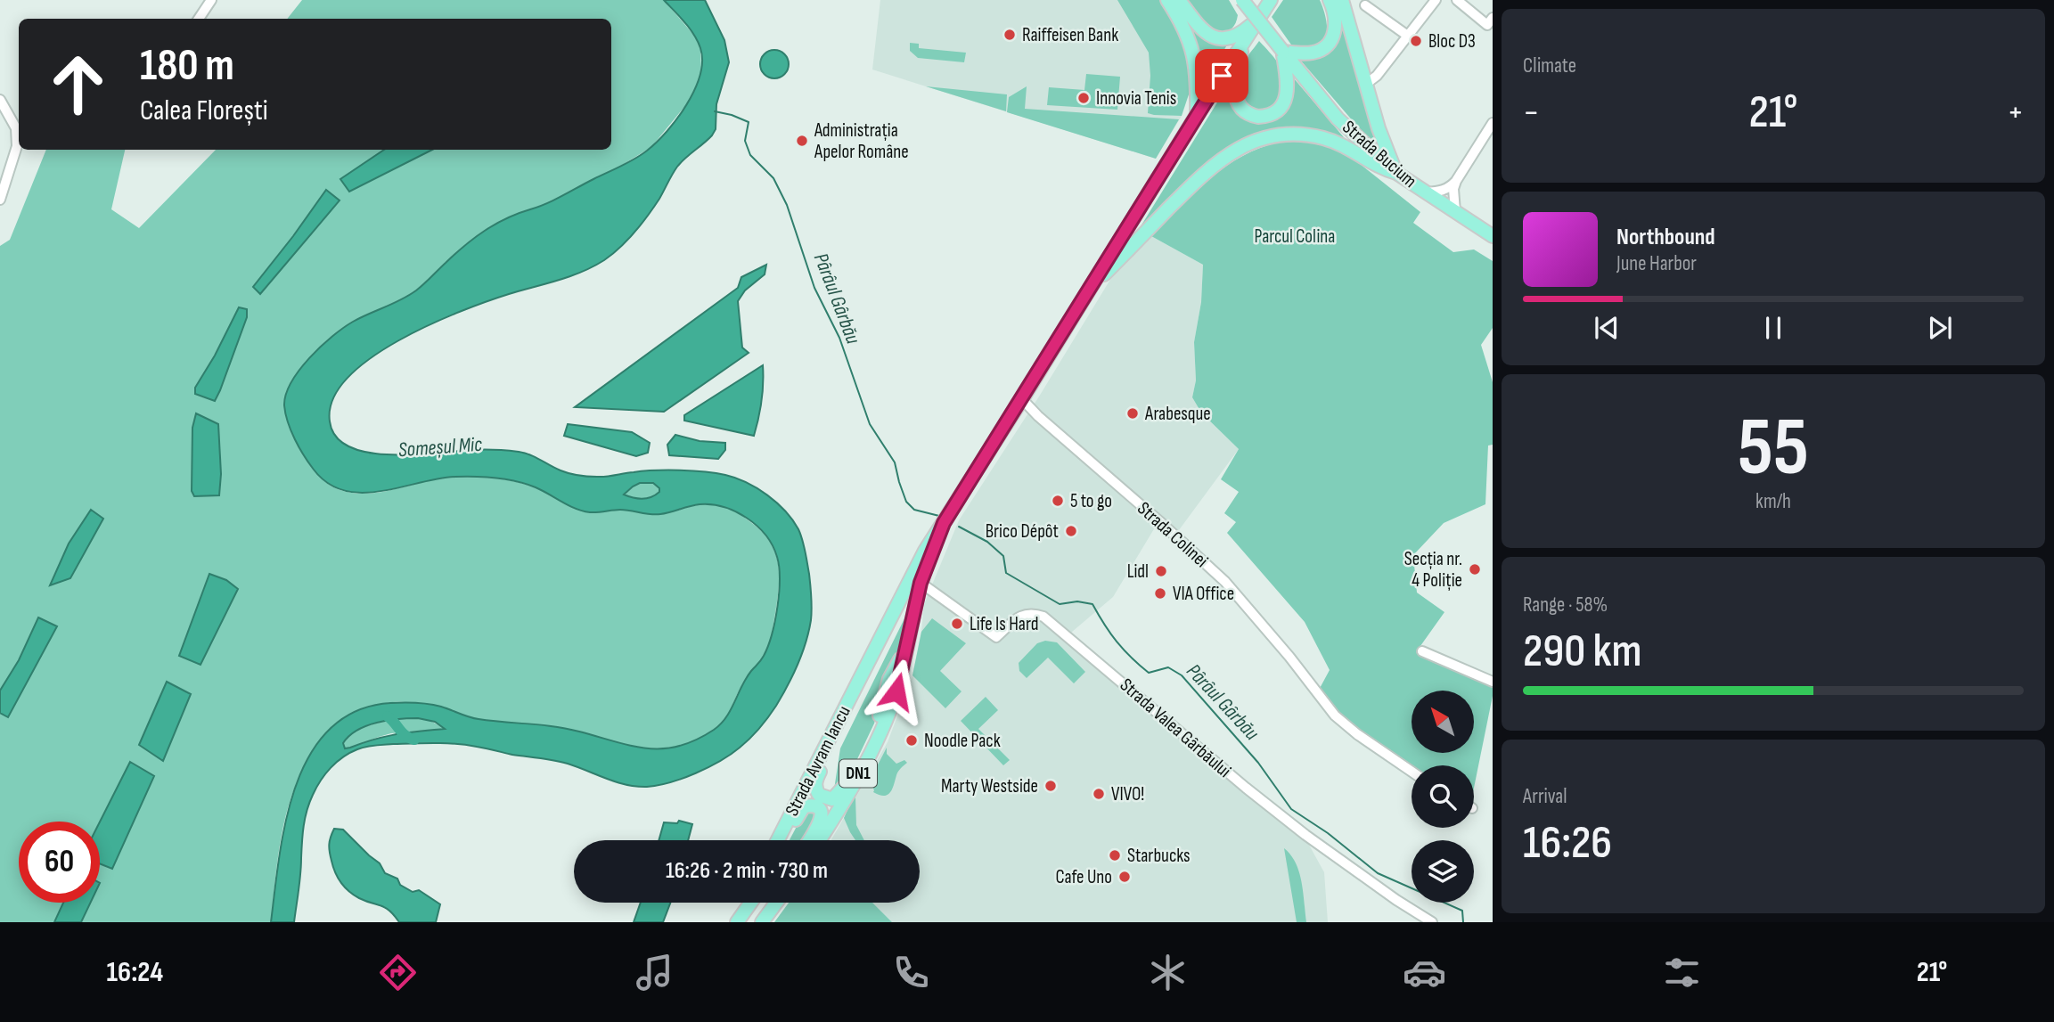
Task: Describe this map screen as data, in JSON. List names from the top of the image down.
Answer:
{
  "streets": {
    "main road": ["Strada Bucium", "Strada Avram Iancu", "DN1"],
    "street": ["Strada Colinei", "Strada Valea Gârbăului"]
  },
  "crossings": [
    ["Strada Colinei", "DN1"],
    ["Strada Valea Gârbăului", "Strada Avram Iancu"],
    ["Strada Avram Iancu", "DN1"]
  ],
  "water": ["Pârâul Gârbău", "Someșul Mic"],
  "parks": ["Parcul Colina"],
  "places": [
    "Raiffeisen Bank",
    "Bloc D3",
    "Innovia Tenis",
    "Administrația Apelor Române",
    "Arabesque",
    "5 to go",
    "Brico Dépôt",
    "Secția nr. 4 Poliție",
    "Lidl",
    "VIA Office",
    "Life Is Hard",
    "Noodle Pack",
    "Marty Westside",
    "VIVO!",
    "Starbucks",
    "Cafe Uno"
  ],
  "north": "top left",
  "page": {
    "tile": [
      "Climate",
      ["55", "km/h"],
      ["Range · 58%", "290 km"],
      ["Arrival", "16:26"]
    ],
    "turn": ["180 m", "Calea Florești"],
    "heat": ["−", "21°", "+"],
    "song": ["Northbound", "June Harbor"],
    "limit": "60",
    "trip": "16:26 · 2 min · 730 m",
    "tabs": ["16:24", "21°"]
  }
}
